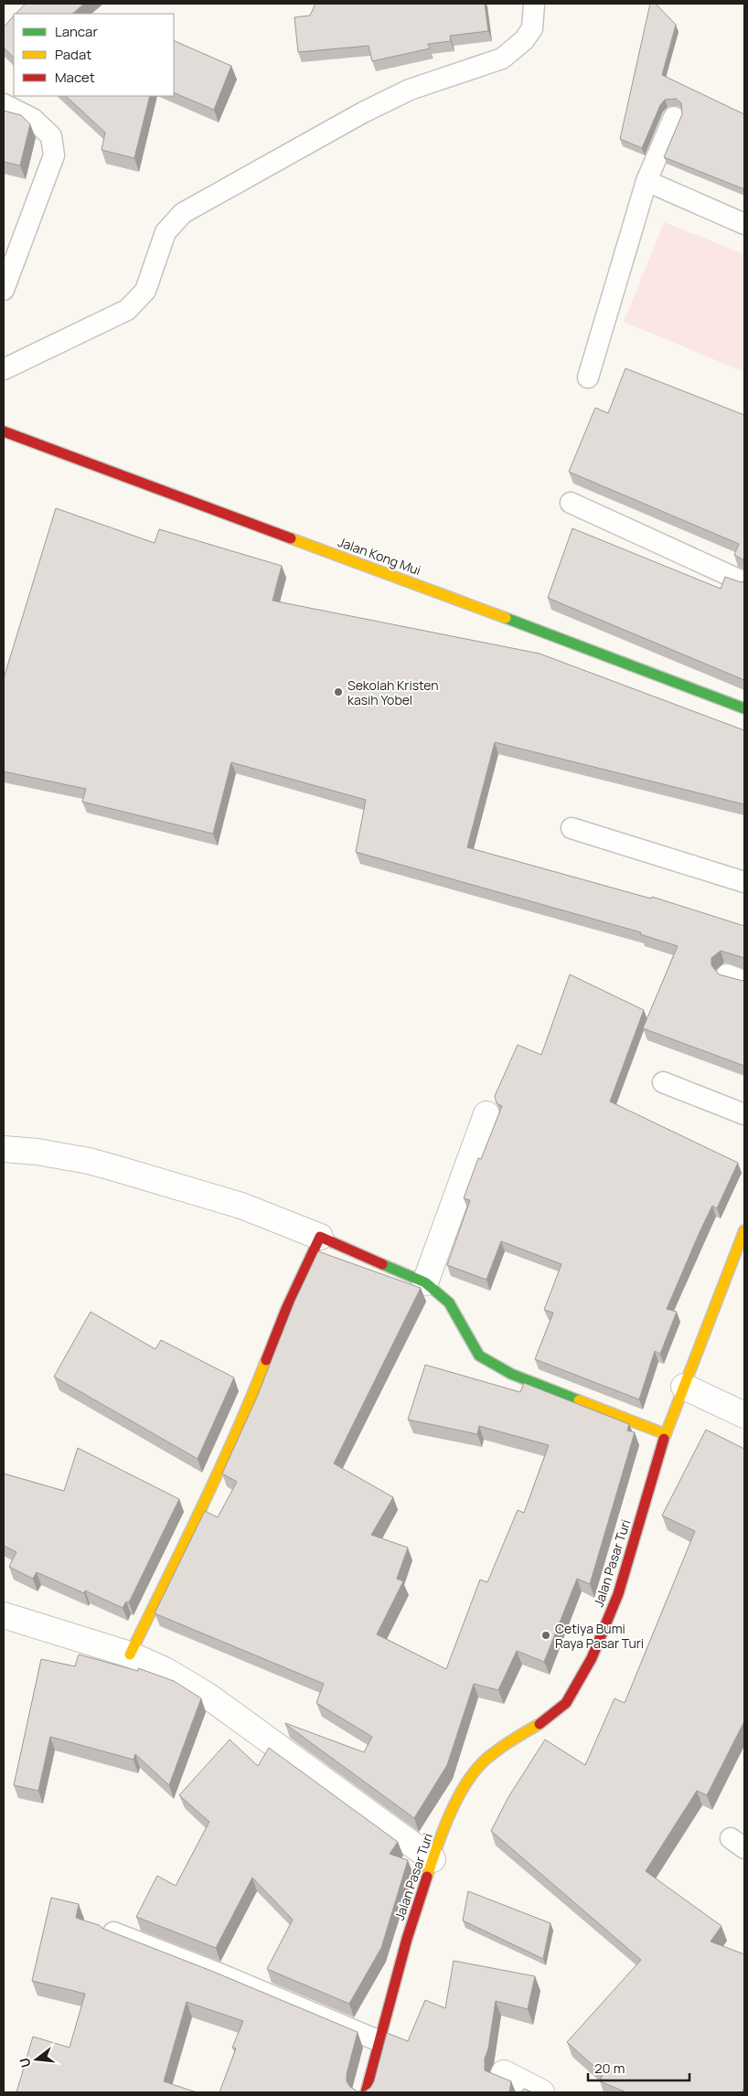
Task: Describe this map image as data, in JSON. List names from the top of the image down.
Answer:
{
  "streets": {
    "street": ["Jalan Kong Mui", "Jalan Pasar Turi"]
  },
  "places": ["Sekolah Kristen kasih Yobel", "Cetiya Bumi Raya Pasar Turi"],
  "legend": ["Lancar", "Padat", "Macet"],
  "scale_bar": "20 m",
  "north": "left"
}
